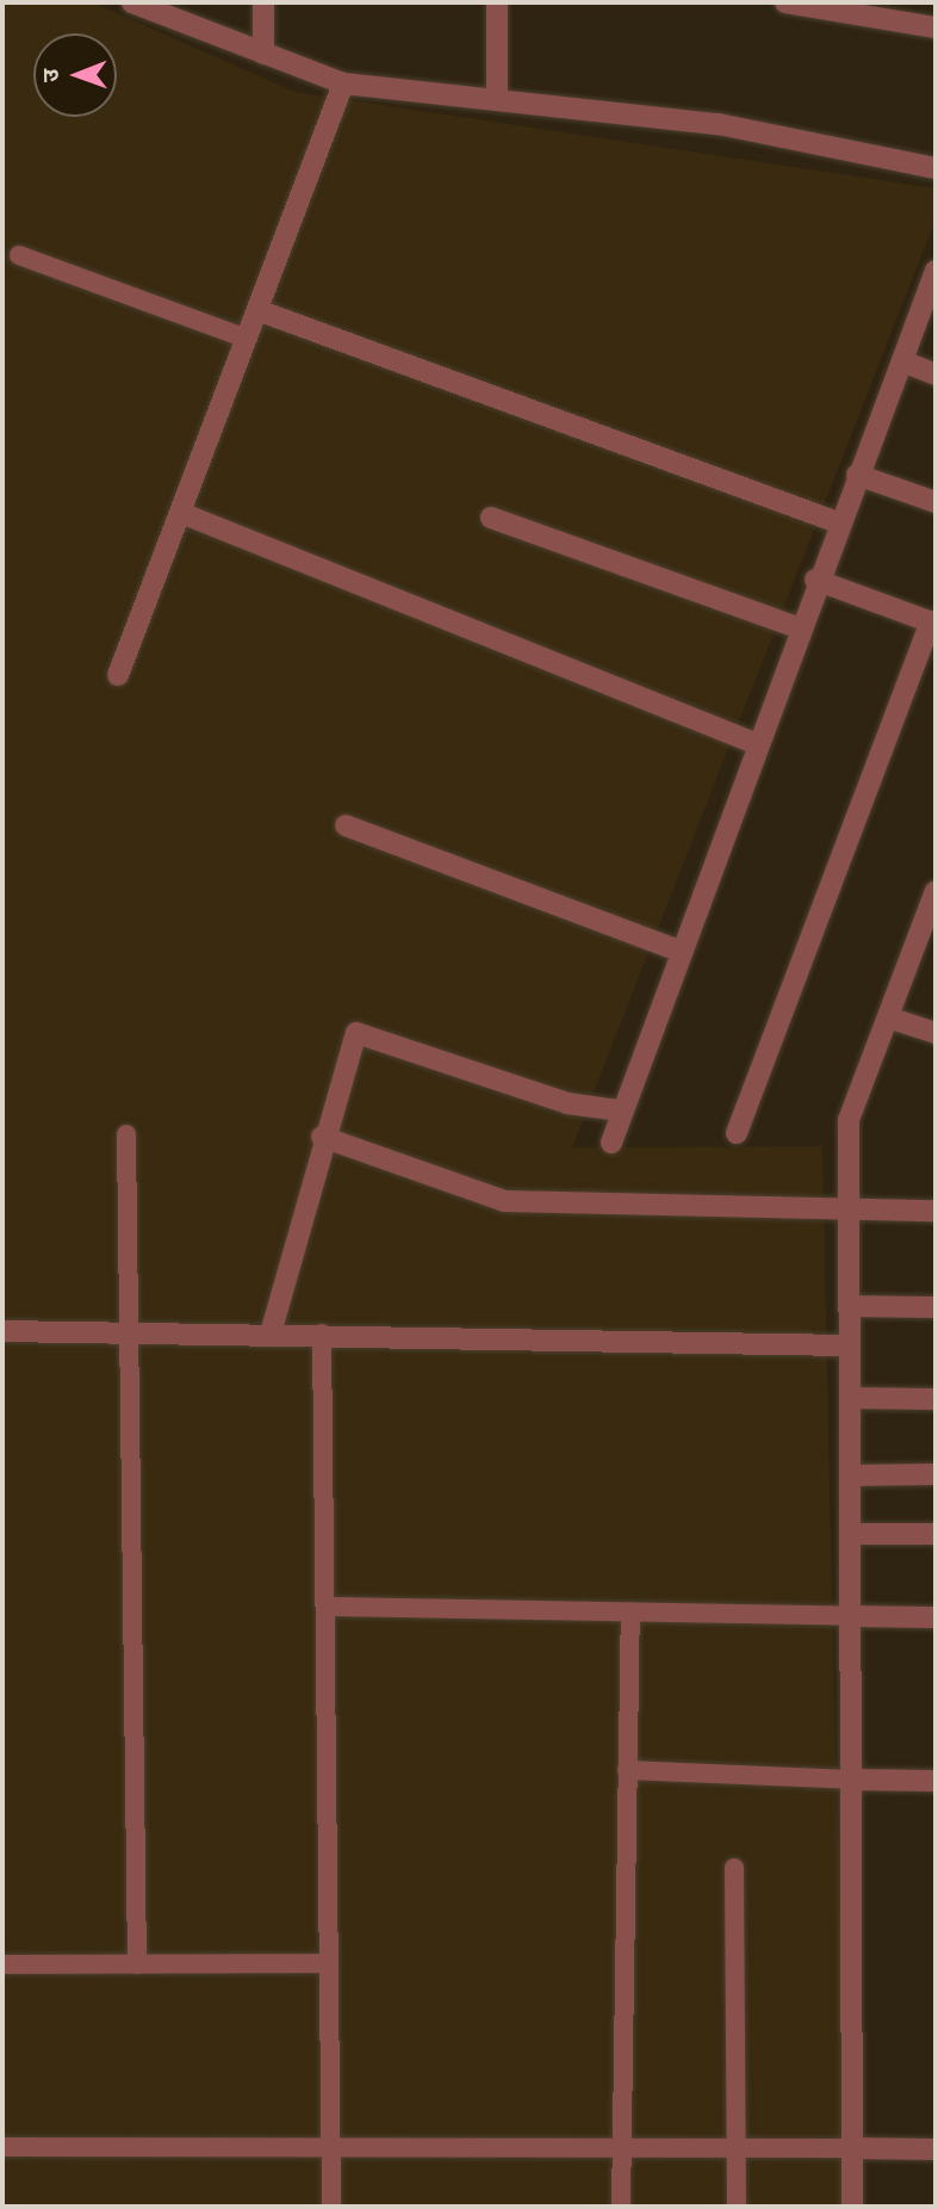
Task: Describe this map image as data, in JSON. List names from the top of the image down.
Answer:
{
  "north": "left"
}
